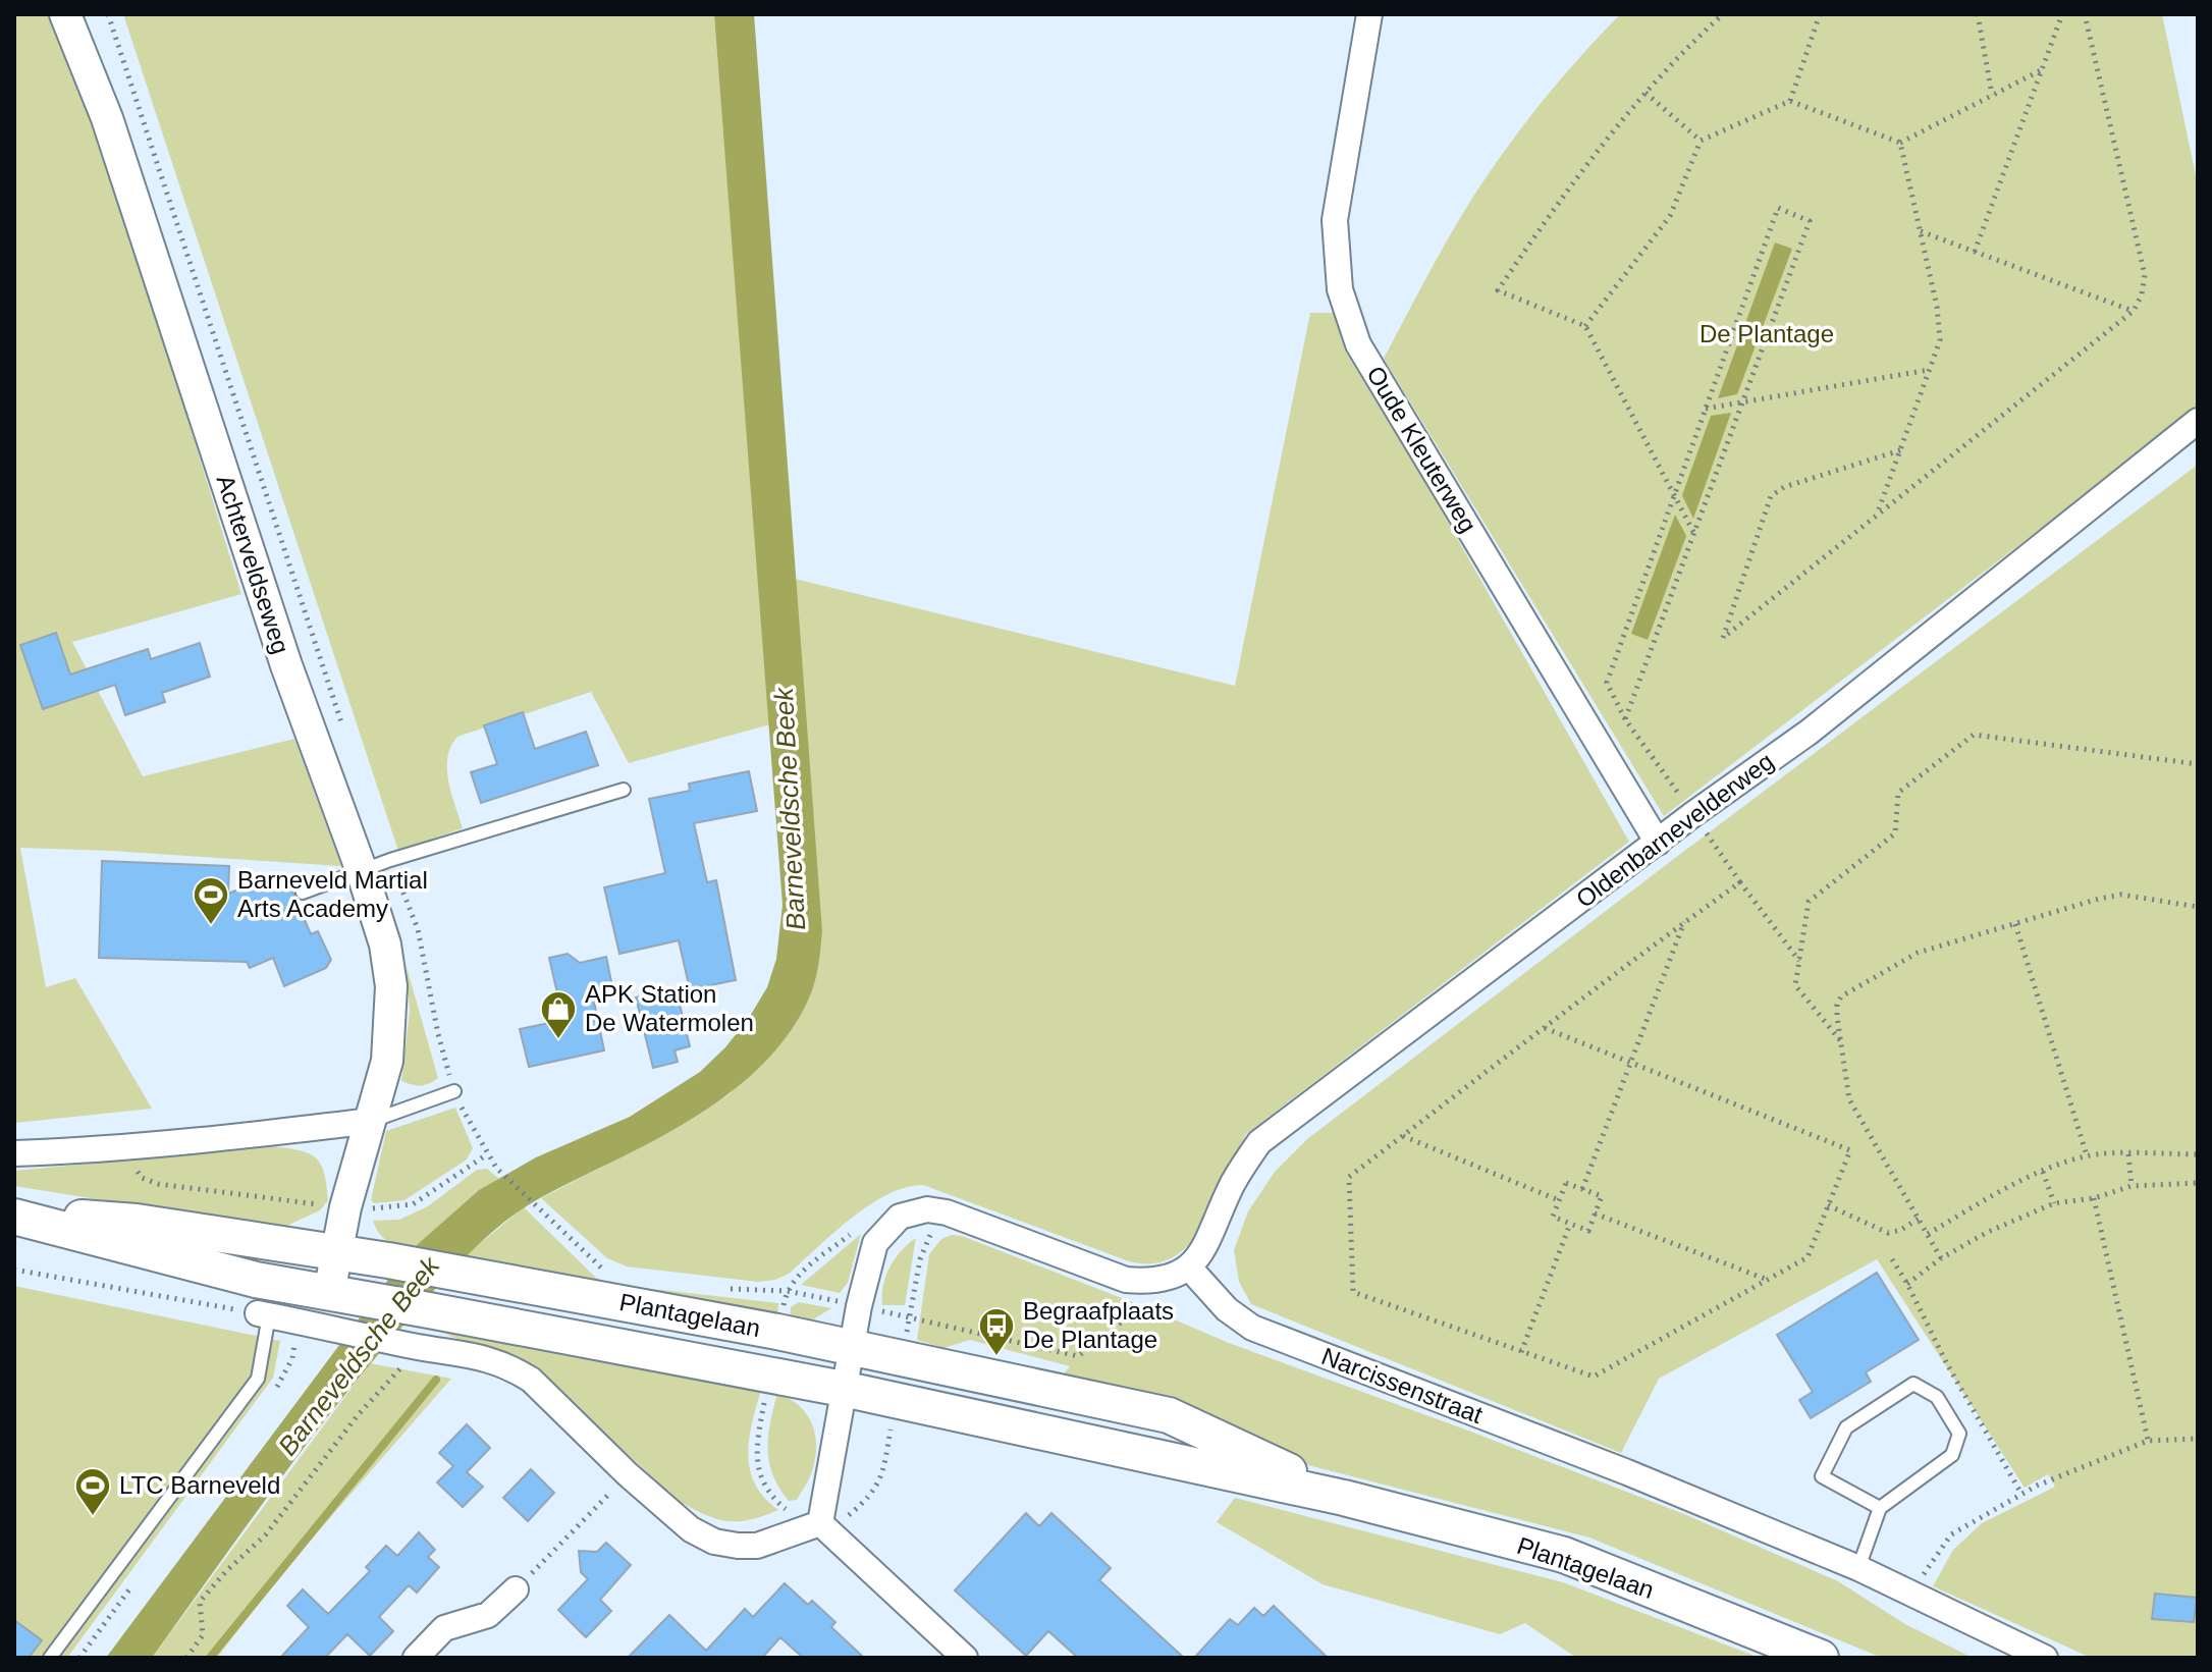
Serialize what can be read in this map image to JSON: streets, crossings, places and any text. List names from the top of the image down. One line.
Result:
{"streets":{"main road":["Plantagelaan"],"street":["Oude Kleuterweg","Achterveldseweg","Oldenbarnevelderweg","Narcissenstraat"]},"crossings":[["Oude Kleuterweg","Oldenbarnevelderweg"],["Achterveldseweg","Plantagelaan"],["Oldenbarnevelderweg","Narcissenstraat"]],"water":["Barneveldsche Beek"],"parks":["De Plantage"],"places":{"sports":["Barneveld Martial Arts Academy","LTC Barneveld"],"shop":["APK Station De Watermolen"],"bus stop":["Begraafplaats De Plantage"]}}
